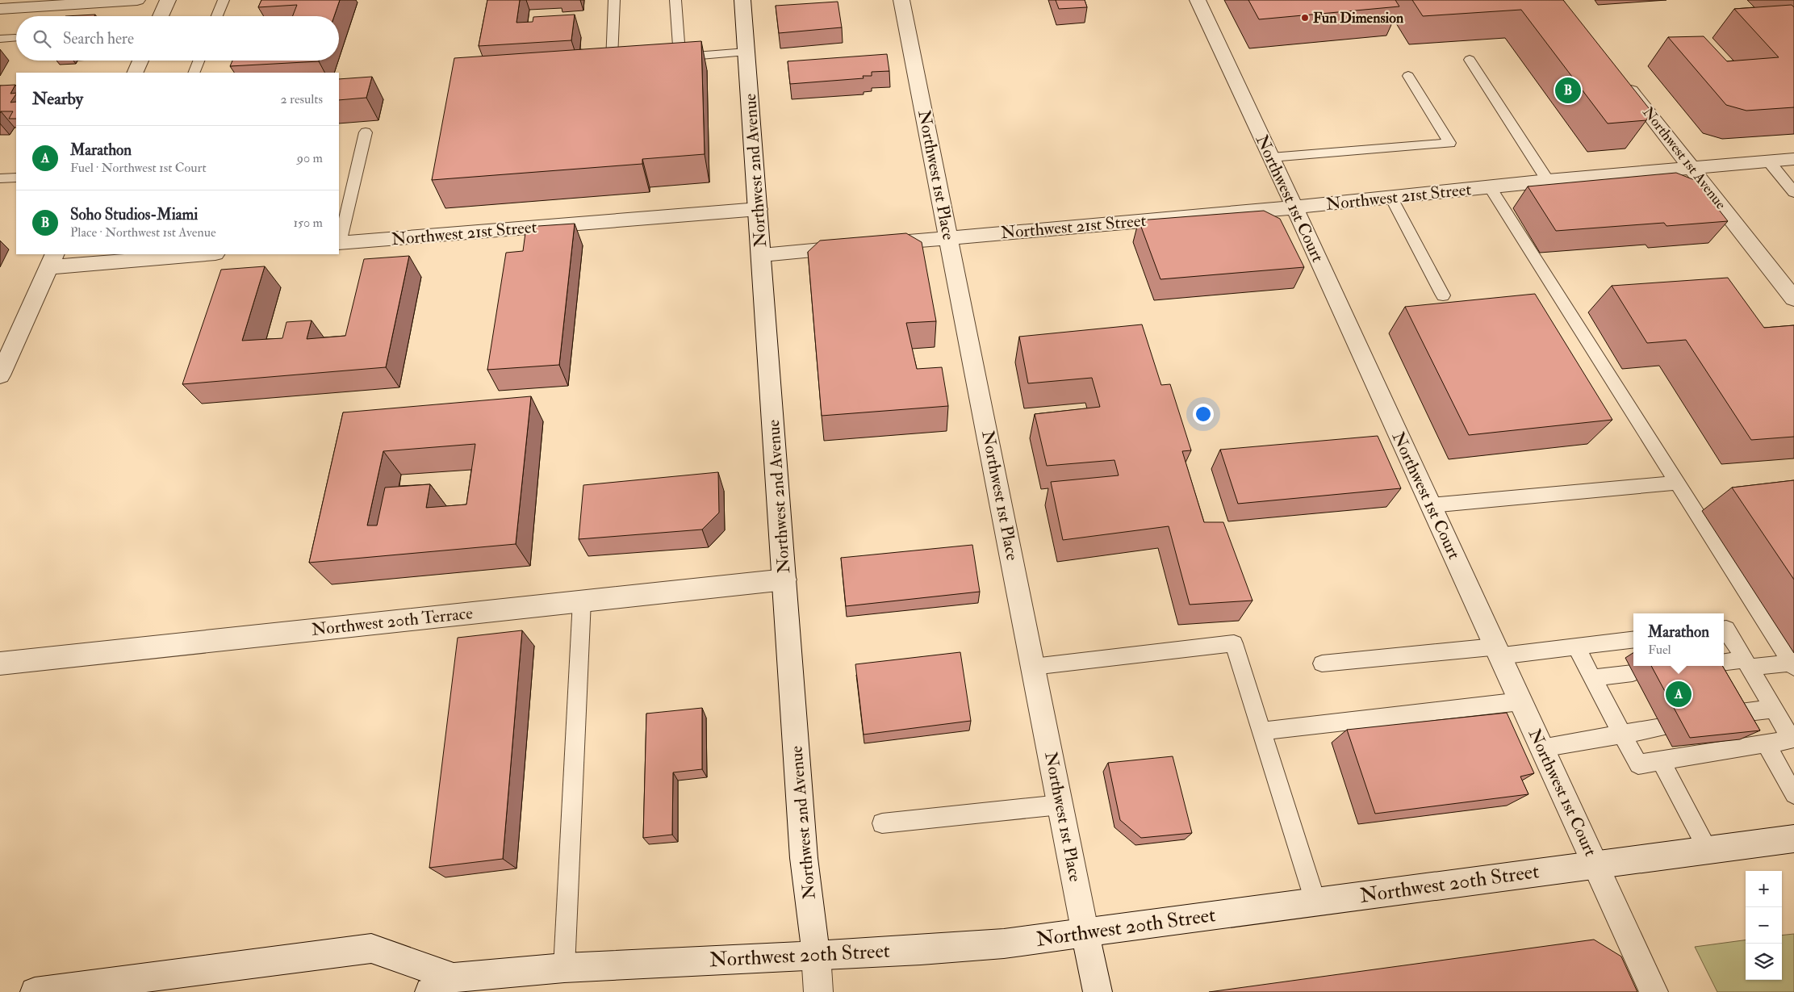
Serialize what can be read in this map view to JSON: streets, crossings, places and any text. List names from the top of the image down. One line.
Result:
{"streets":{"street":["Northwest 1st Avenue","Northwest 2nd Avenue","Northwest 1st Place","Northwest 21st Street","Northwest 1st Court","Northwest 20th Terrace","Northwest 20th Street"]},"crossings":[["Northwest 1st Avenue","Northwest 21st Street"],["Northwest 2nd Avenue","Northwest 21st Street"],["Northwest 2nd Avenue","Northwest 20th Terrace"],["Northwest 2nd Avenue","Northwest 20th Street"],["Northwest 1st Place","Northwest 21st Street"],["Northwest 1st Place","Northwest 20th Street"],["Northwest 21st Street","Northwest 1st Court"],["Northwest 1st Court","Northwest 20th Street"]],"places":["Fun Dimension"],"page":{"search":"Search here","heading":["Nearby","2 results"],"pins":["B","A"],"list":[{"mark":"A","name":"Marathon","note":"Fuel · Northwest 1st Court","value":"90 m"},{"mark":"B","name":"Soho Studios-Miami","note":"Place · Northwest 1st Avenue","value":"150 m"}],"popup":["Marathon","Fuel"],"map_buttons":["+","−"]}}
